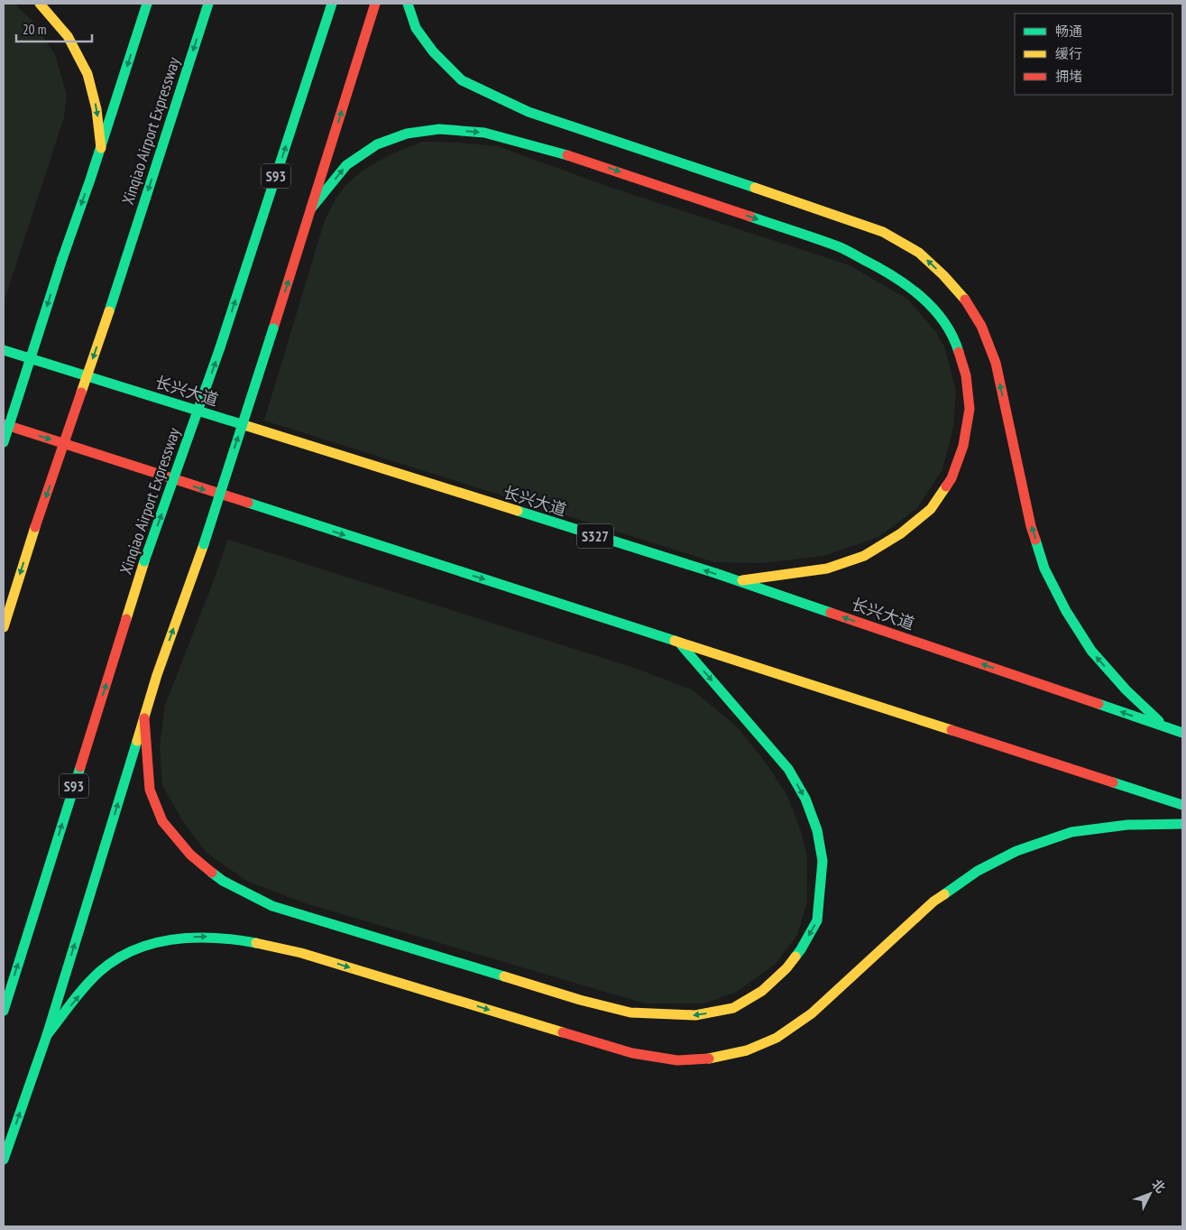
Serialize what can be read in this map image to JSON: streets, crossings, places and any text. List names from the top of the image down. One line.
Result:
{"streets":{"main road":["Xinqiao Airport Expressway","S93","长兴大道","S327"]},"legend":["畅通","缓行","拥堵"],"scale_bar":"20 m","north":"top right"}
